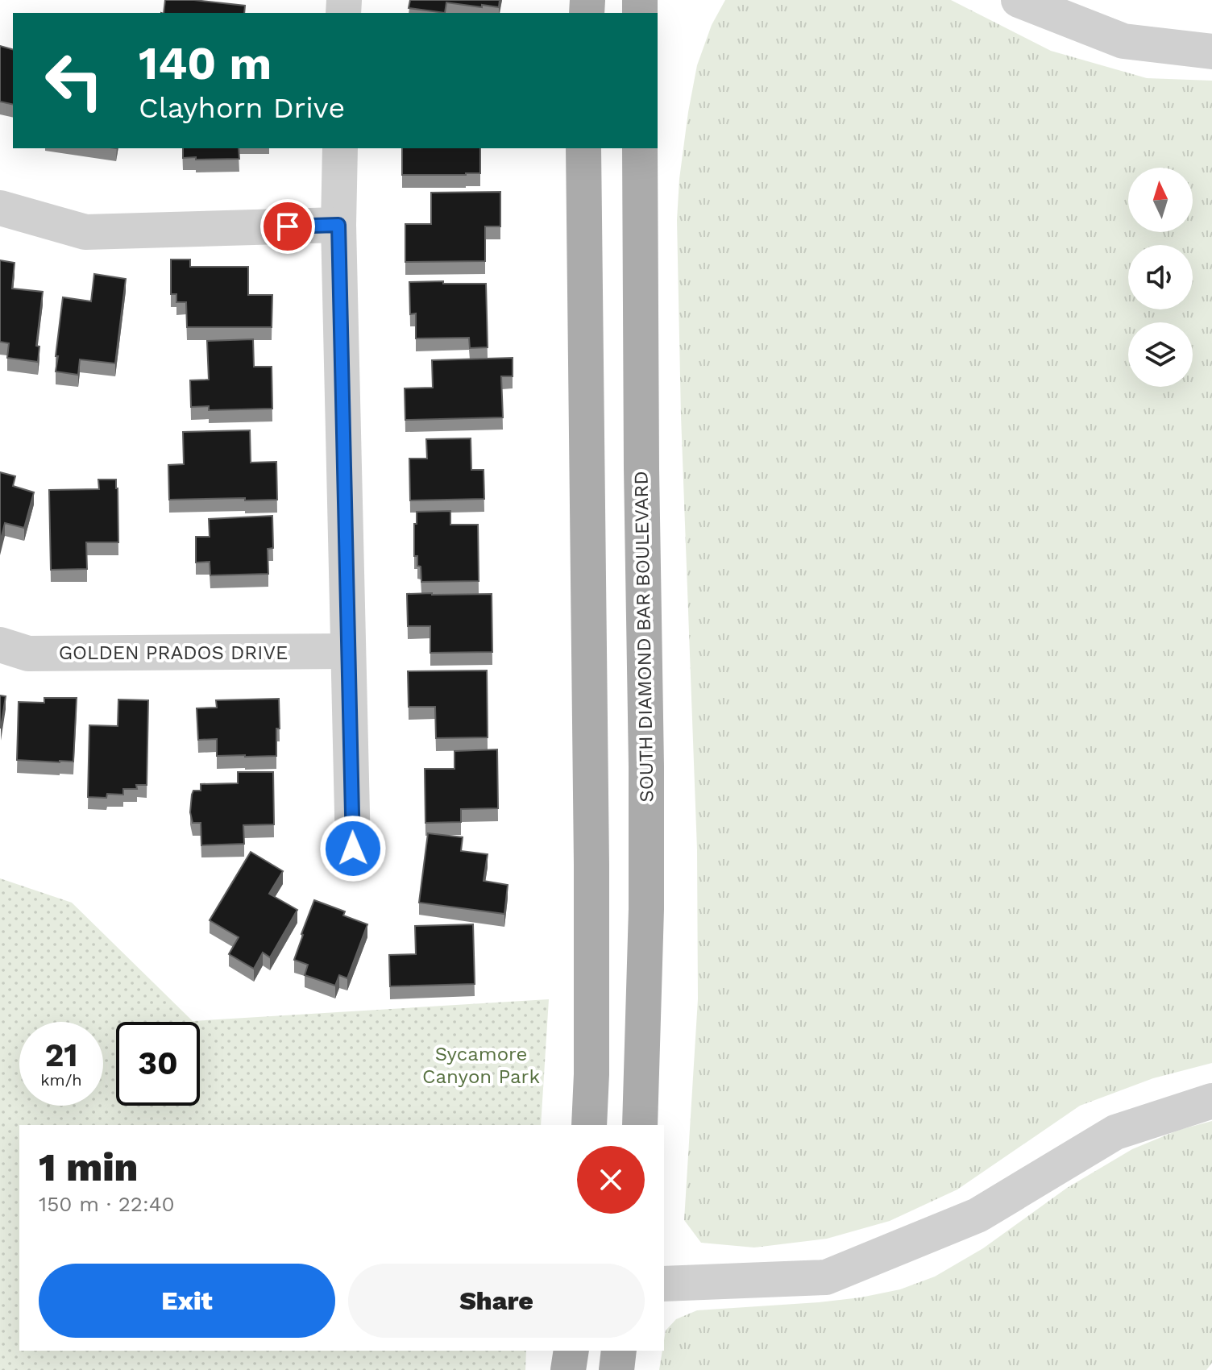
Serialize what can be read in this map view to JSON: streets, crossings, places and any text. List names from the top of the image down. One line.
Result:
{"streets":{"main road":["SOUTH DIAMOND BAR BOULEVARD"],"street":["GOLDEN PRADOS DRIVE"]},"parks":["Sycamore Canyon Park"],"north":"top","page":{"turn":["140 m","Clayhorn Drive"],"speed":"21 km/h","limit":"30","heading":["1 min","150 m · 22:40"],"buttons":["Exit","Share"]}}
